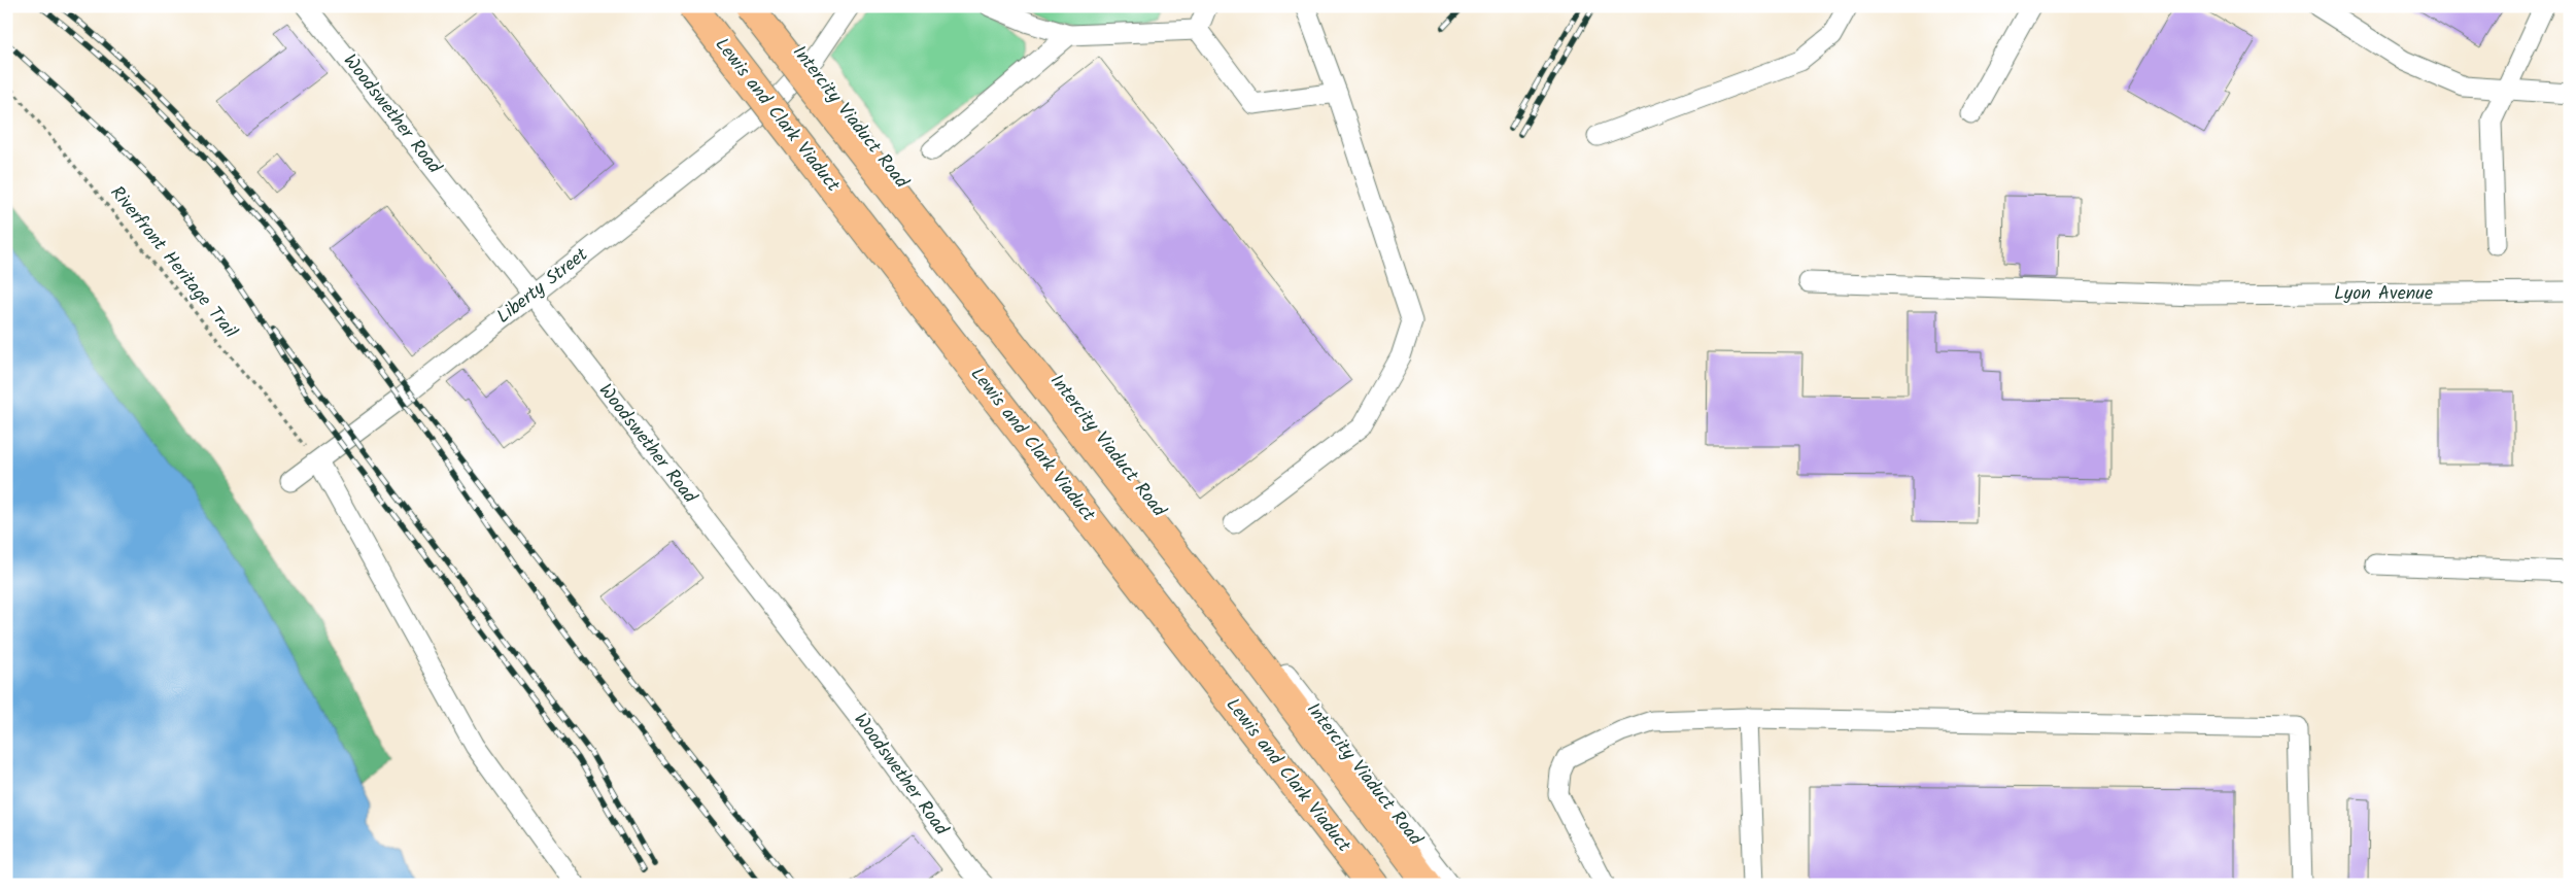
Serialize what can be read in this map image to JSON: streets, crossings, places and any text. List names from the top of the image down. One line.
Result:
{"streets":{"highway":["Lewis and Clark Viaduct"],"street":["Woodswether Road","Intercity Viaduct Road","Liberty Street","Lyon Avenue"],"path":["Riverfront Heritage Trail"]},"crossings":[["Woodswether Road","Liberty Street"],["Intercity Viaduct Road","Liberty Street"],["Riverfront Heritage Trail","Liberty Street"]]}
